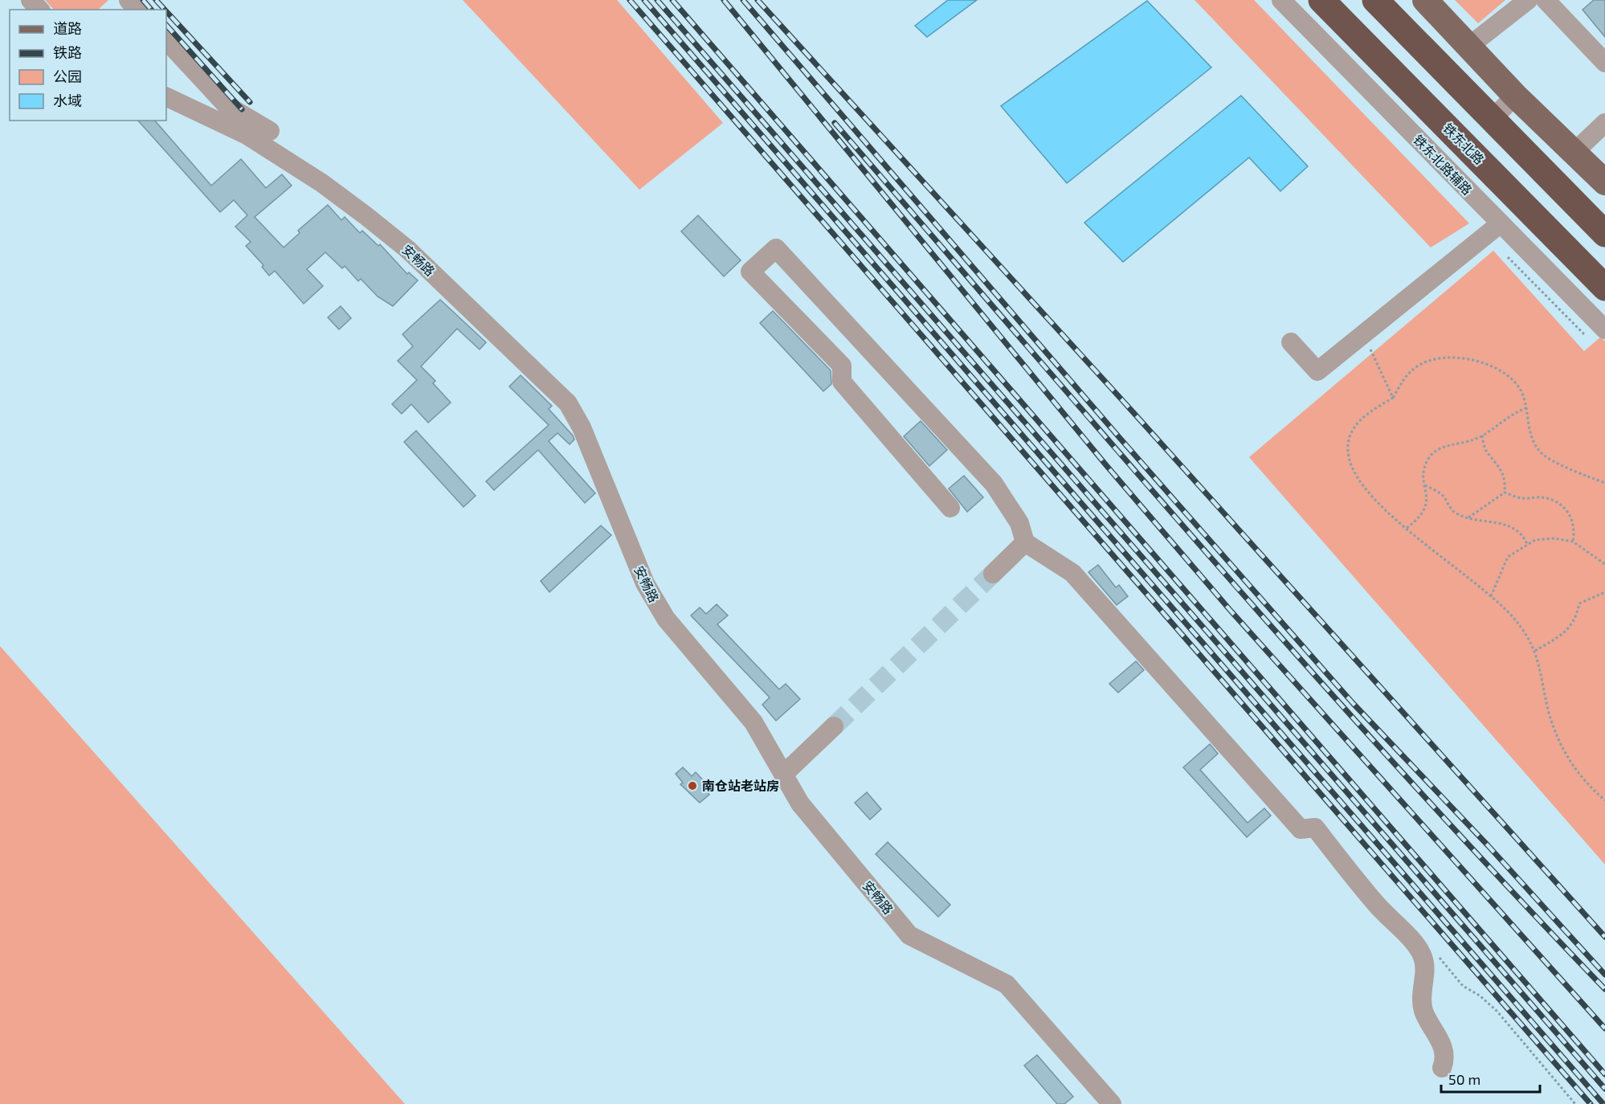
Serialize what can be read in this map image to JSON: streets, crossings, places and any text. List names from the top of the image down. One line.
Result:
{"streets":{"highway":["铁东北路"],"street":["铁东北路辅路","安畅路"]},"places":["南仓站老站房"],"legend":["道路","铁路","公园","水域"],"scale_bar":"50 m"}
